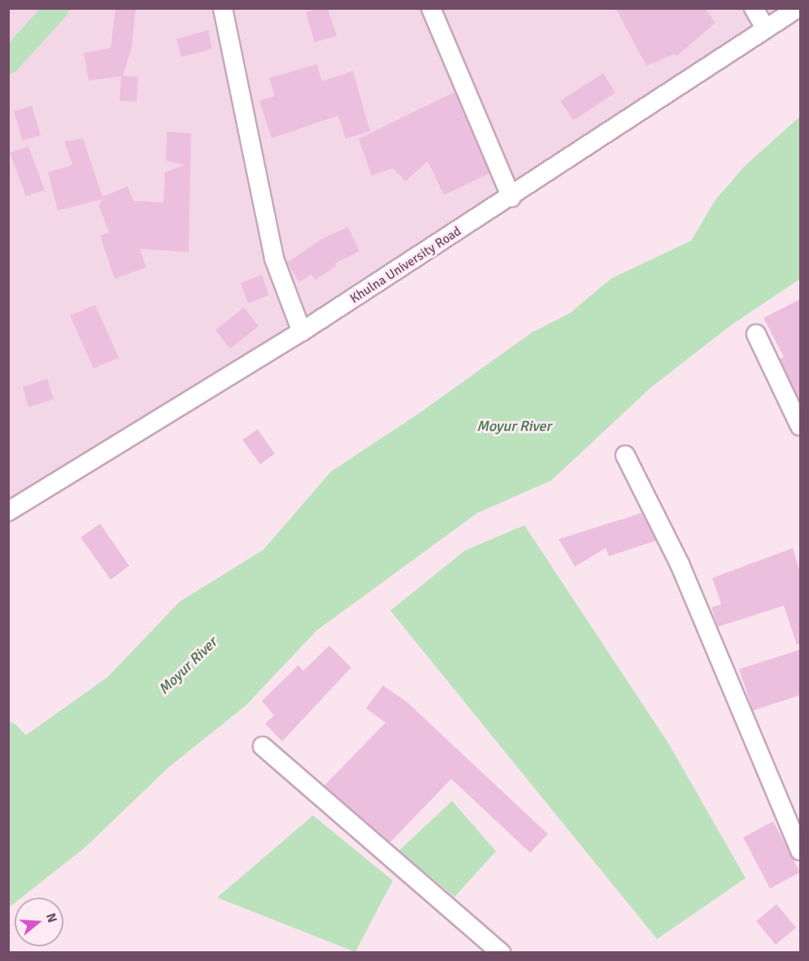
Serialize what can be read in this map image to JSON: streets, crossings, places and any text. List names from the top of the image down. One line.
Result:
{"streets":{"street":["Khulna University Road"]},"water":["Moyur River"],"north":"right"}
